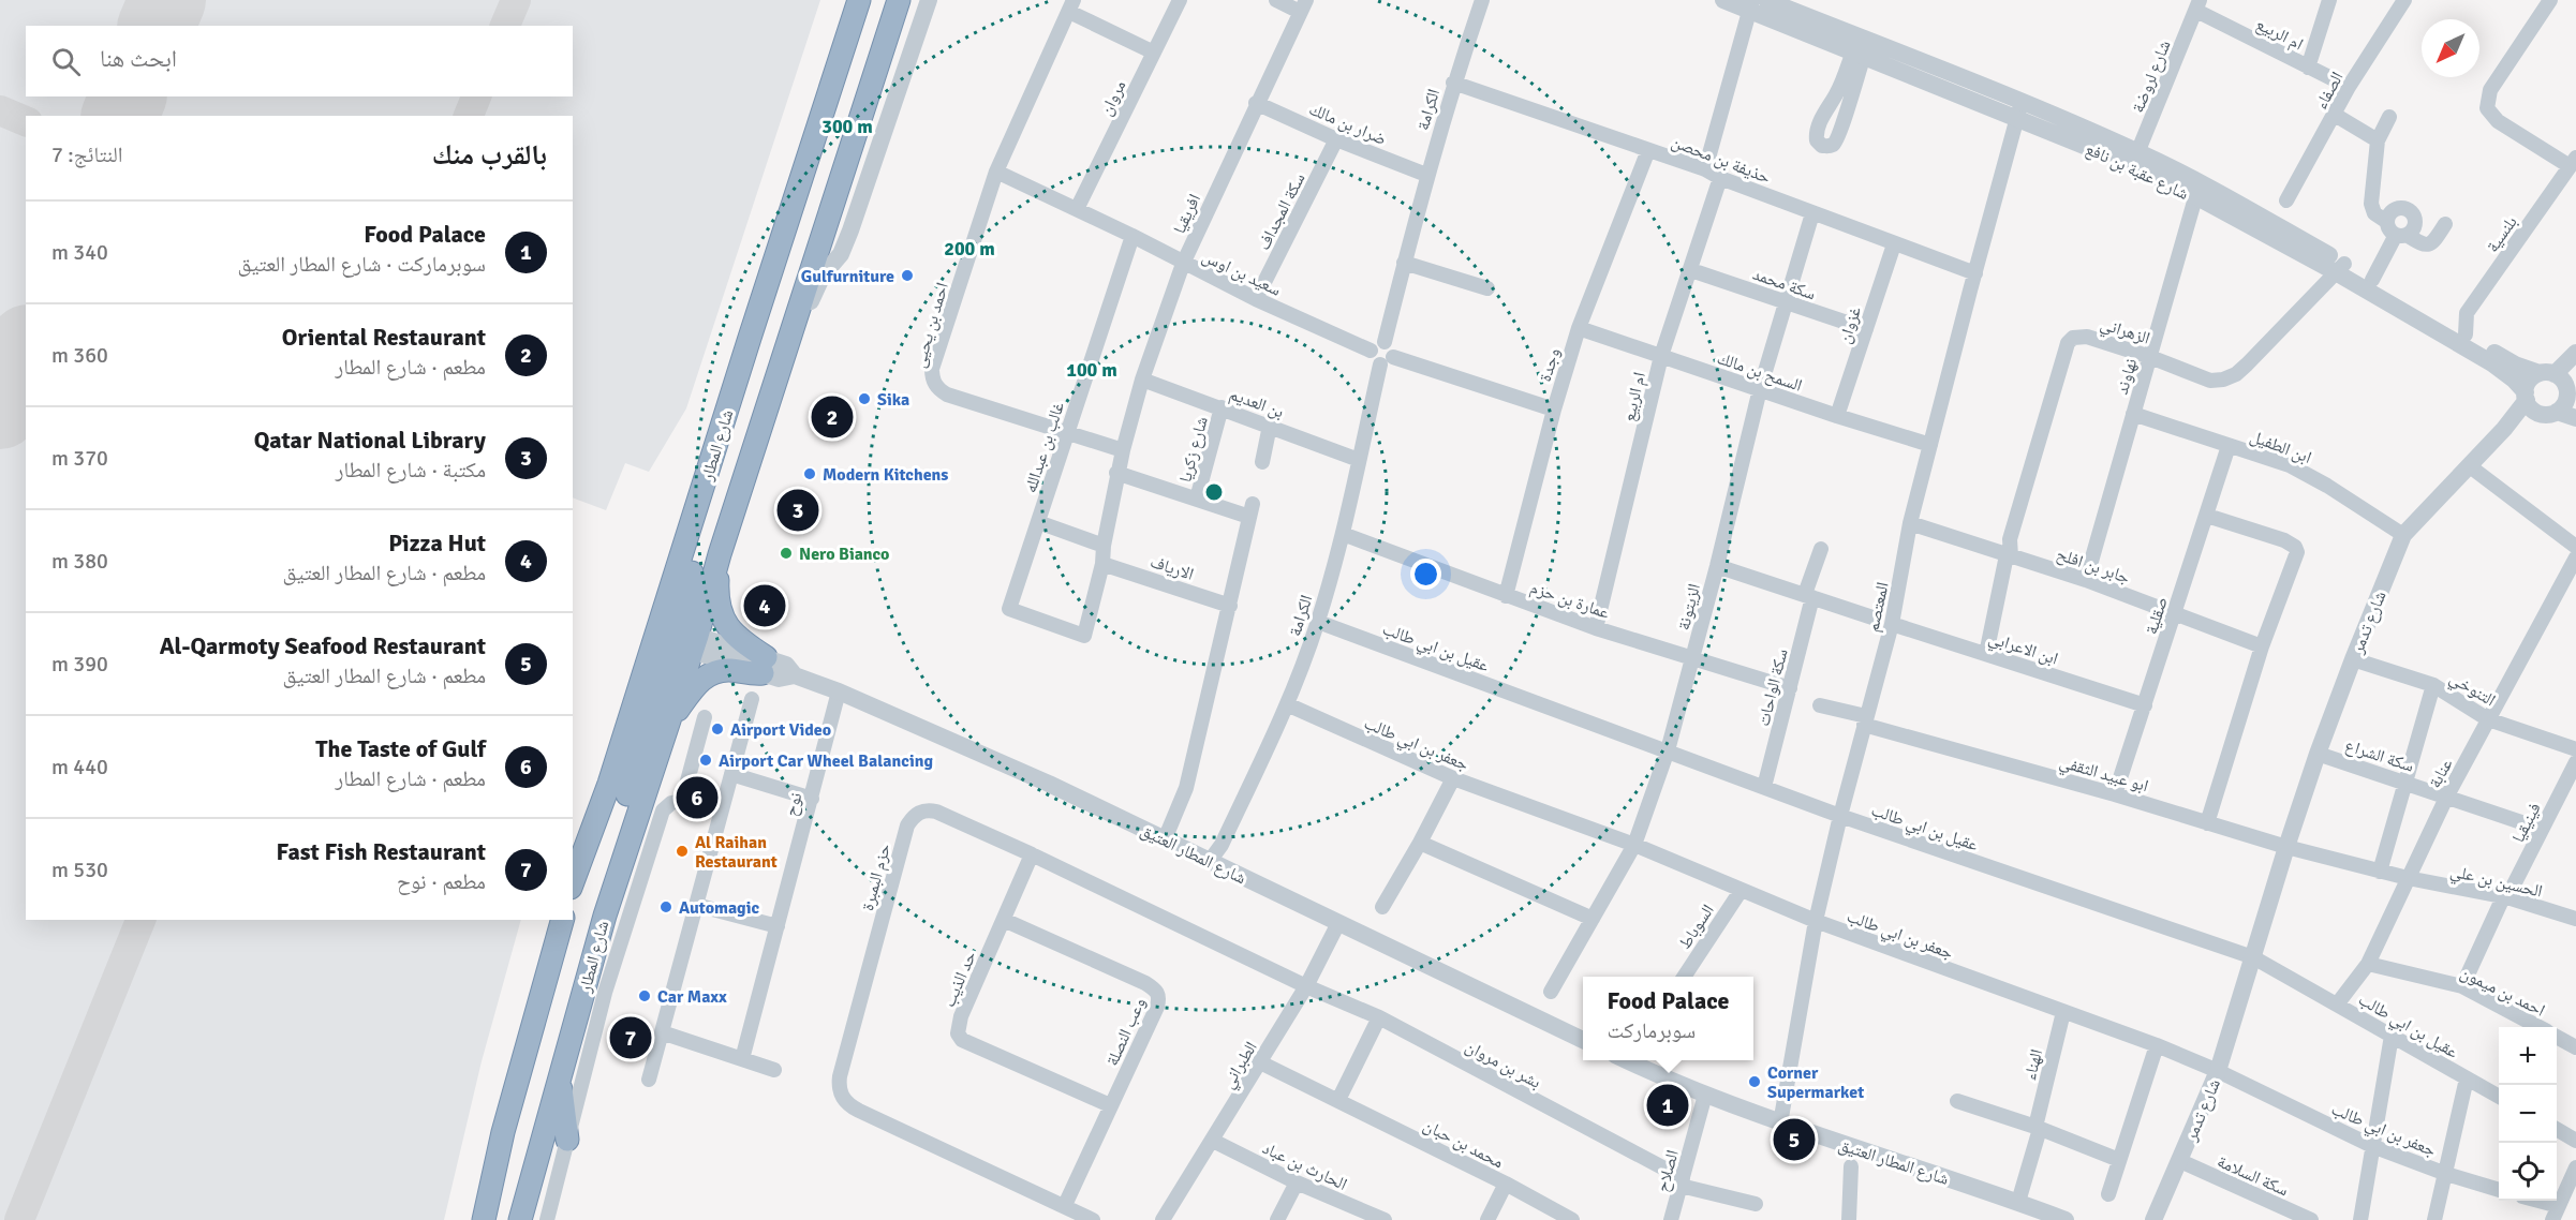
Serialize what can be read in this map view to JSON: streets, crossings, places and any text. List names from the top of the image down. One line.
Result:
{"streets":{"highway":["شارع المطار"],"street":["ام الربيع","شارع لروضة","الصفاء","مروان","الكرامة","ضرار بن مالك","حذيفة بن محصن","شارع عقبة بن نافع","سكة المجداف","افريقيا","بلنسية","سعيد بن اوس","سكة محمد","احمد بن يحيى","غزوان","الزهراني","وجدة","السمح بن مالك","نهاوند","بن العديم","ابن الطفيل","غالب بن عبدالله","شارع زكريا","جابر بن افلح","الارياف","عمارة بن حزم","الزيتونة","المعتصم","صقلية","شارع تدمر","عقيل بن ابي طالب","ابن الاعرابي","سكة الواحات","التنوخي","جعفر بن ابي طالب","سكة الشراع","ابو عبيد الثقفي","عنابة","نوح","فينيقيا","شارع المطار العتيق","حزم البمبرة","الحسين بن علي","السوباط","حد الذيب","احمد بن ميمون","وعب النصلة","بشر بن مروان","الطبراني","الهناء","محمد بن حبان","الحارث بن عباد","الصلاح","سكة السلامة"]},"crossings":[["ام الربيع","شارع لروضة"],["ام الربيع","الصفاء"],["ام الربيع","حذيفة بن محصن"],["ام الربيع","سكة محمد"],["ام الربيع","السمح بن مالك"],["ام الربيع","عمارة بن حزم"],["شارع لروضة","شارع عقبة بن نافع"],["مروان","سعيد بن اوس"],["الكرامة","ضرار بن مالك"],["الكرامة","حذيفة بن محصن"],["الكرامة","سعيد بن اوس"],["الكرامة","بن العديم"],["الكرامة","عمارة بن حزم"],["الكرامة","عقيل بن ابي طالب"],["الكرامة","جعفر بن ابي طالب"],["الكرامة","شارع المطار العتيق"],["ضرار بن مالك","سكة المجداف"],["ضرار بن مالك","افريقيا"],["حذيفة بن محصن","غزوان"],["حذيفة بن محصن","وجدة"],["حذيفة بن محصن","الزيتونة"],["حذيفة بن محصن","المعتصم"],["شارع عقبة بن نافع","بلنسية"],["شارع عقبة بن نافع","الزهراني"],["شارع عقبة بن نافع","نهاوند"],["شارع عقبة بن نافع","المعتصم"],["شارع عقبة بن نافع","شارع تدمر"],["سكة المجداف","سعيد بن اوس"],["افريقيا","سعيد بن اوس"],["افريقيا","بن العديم"],["افريقيا","غالب بن عبدالله"],["افريقيا","شارع زكريا"],["افريقيا","الارياف"],["سعيد بن اوس","احمد بن يحيى"],["سعيد بن اوس","غالب بن عبدالله"],["سكة محمد","غزوان"],["سكة محمد","الزيتونة"],["احمد بن يحيى","غالب بن عبدالله"],["غزوان","السمح بن مالك"],["الزهراني","نهاوند"],["الزهراني","جابر بن افلح"],["وجدة","السمح بن مالك"],["وجدة","عمارة بن حزم"],["السمح بن مالك","الزيتونة"],["السمح بن مالك","المعتصم"],["نهاوند","ابن الطفيل"],["نهاوند","جابر بن افلح"],["بن العديم","شارع زكريا"],["شارع المطار","شارع المطار العتيق"],["ابن الطفيل","صقلية"],["ابن الطفيل","شارع تدمر"],["شارع زكريا","الارياف"],["جابر بن افلح","المعتصم"],["جابر بن افلح","صقلية"],["عمارة بن حزم","الزيتونة"],["عمارة بن حزم","سكة الواحات"],["الزيتونة","عقيل بن ابي طالب"],["الزيتونة","جعفر بن ابي طالب"],["المعتصم","عقيل بن ابي طالب"],["المعتصم","ابن الاعرابي"],["المعتصم","جعفر بن ابي طالب"],["المعتصم","ابو عبيد الثقفي"],["المعتصم","شارع المطار العتيق"],["صقلية","ابن الاعرابي"],["صقلية","ابو عبيد الثقفي"],["شارع تدمر","عقيل بن ابي طالب"],["شارع تدمر","التنوخي"],["شارع تدمر","جعفر بن ابي طالب"],["شارع تدمر","سكة الشراع"],["شارع تدمر","ابو عبيد الثقفي"],["شارع تدمر","سكة السلامة"],["عقيل بن ابي طالب","سكة الواحات"],["عقيل بن ابي طالب","عنابة"],["التنوخي","عنابة"],["جعفر بن ابي طالب","السوباط"],["جعفر بن ابي طالب","الهناء"],["سكة الشراع","عنابة"],["سكة الشراع","فينيقيا"],["عنابة","الحسين بن علي"],["عنابة","احمد بن ميمون"],["نوح","شارع المطار العتيق"],["فينيقيا","الحسين بن علي"],["فينيقيا","احمد بن ميمون"],["شارع المطار العتيق","الطبراني"],["شارع المطار العتيق","الهناء"],["شارع المطار العتيق","الصلاح"],["حزم البمبرة","حد الذيب"],["حزم البمبرة","وعب النصلة"],["حزم البمبرة","بشر بن مروان"],["حزم البمبرة","الطبراني"],["حد الذيب","وعب النصلة"],["بشر بن مروان","الطبراني"],["بشر بن مروان","الصلاح"],["الطبراني","محمد بن حبان"],["الطبراني","الحارث بن عباد"]],"places":["Gulfurniture","Sika","Modern Kitchens","Nero Bianco","Airport Video","Airport Car Wheel Balancing","Al Raihan Restaurant","Automagic","Car Maxx","Corner Supermarket"],"north":"bottom left","page":{"search":"ابحث هنا","heading":["بالقرب منك","النتائج: 7"],"list":[{"mark":"1","name":"Food Palace","note":"سوبرماركت · شارع المطار العتيق","value":"340 m"},{"mark":"2","name":"Oriental Restaurant","note":"مطعم · شارع المطار","value":"360 m"},{"mark":"3","name":"Qatar National Library","note":"مكتبة · شارع المطار","value":"370 m"},{"mark":"4","name":"Pizza Hut","note":"مطعم · شارع المطار العتيق","value":"380 m"},{"mark":"5","name":"Al-Qarmoty Seafood Restaurant","note":"مطعم · شارع المطار العتيق","value":"390 m"},{"mark":"6","name":"The Taste of Gulf","note":"مطعم · شارع المطار","value":"440 m"},{"mark":"7","name":"Fast Fish Restaurant","note":"مطعم · نوح","value":"530 m"}],"pins":["2","3","4","6","7","1","5"],"popup":["Food Palace","سوبرماركت"],"map_buttons":["+","−"]},"rings":["300 m","200 m","100 m"]}
